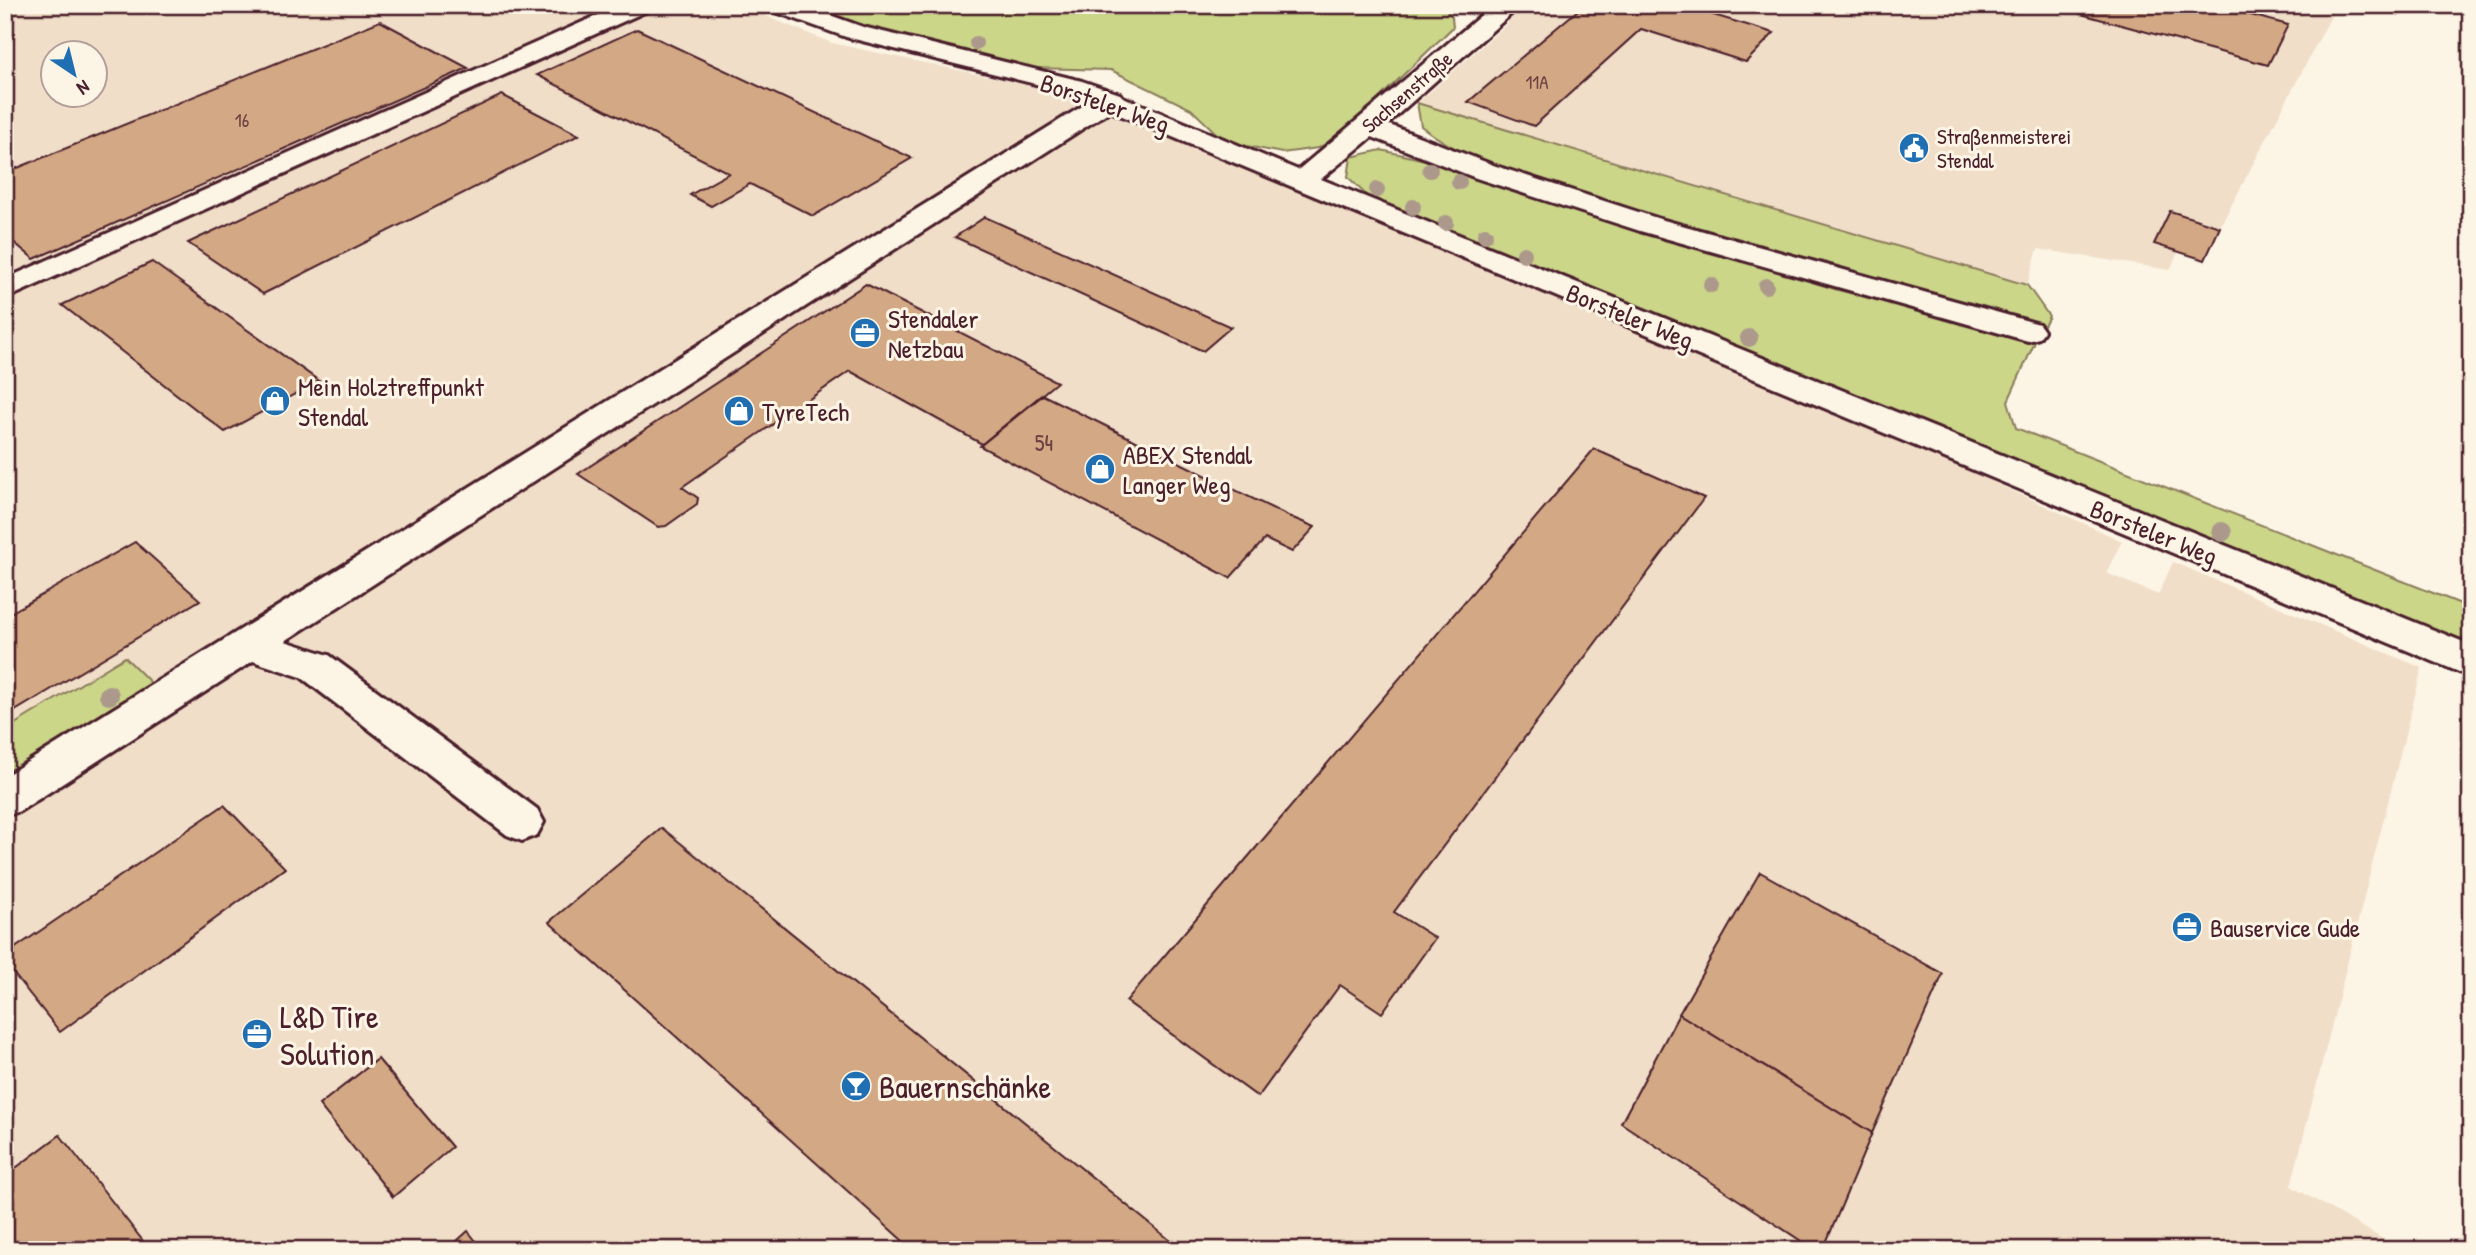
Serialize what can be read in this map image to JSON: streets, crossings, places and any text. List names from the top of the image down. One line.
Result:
{"streets":{"street":["Sachsenstraße","Borsteler Weg"]},"crossings":[["Sachsenstraße","Borsteler Weg"]],"places":{"public building":["Straßenmeisterei Stendal"],"office":["Stendaler Netzbau","Bauservice Gude","L&D Tire Solution"],"shop":["Mein Holztreffpunkt Stendal","TyreTech","ABEX Stendal Langer Weg"],"bar":["Bauernschänke"]},"house_numbers":["11A","16","54"],"north":"bottom right"}
